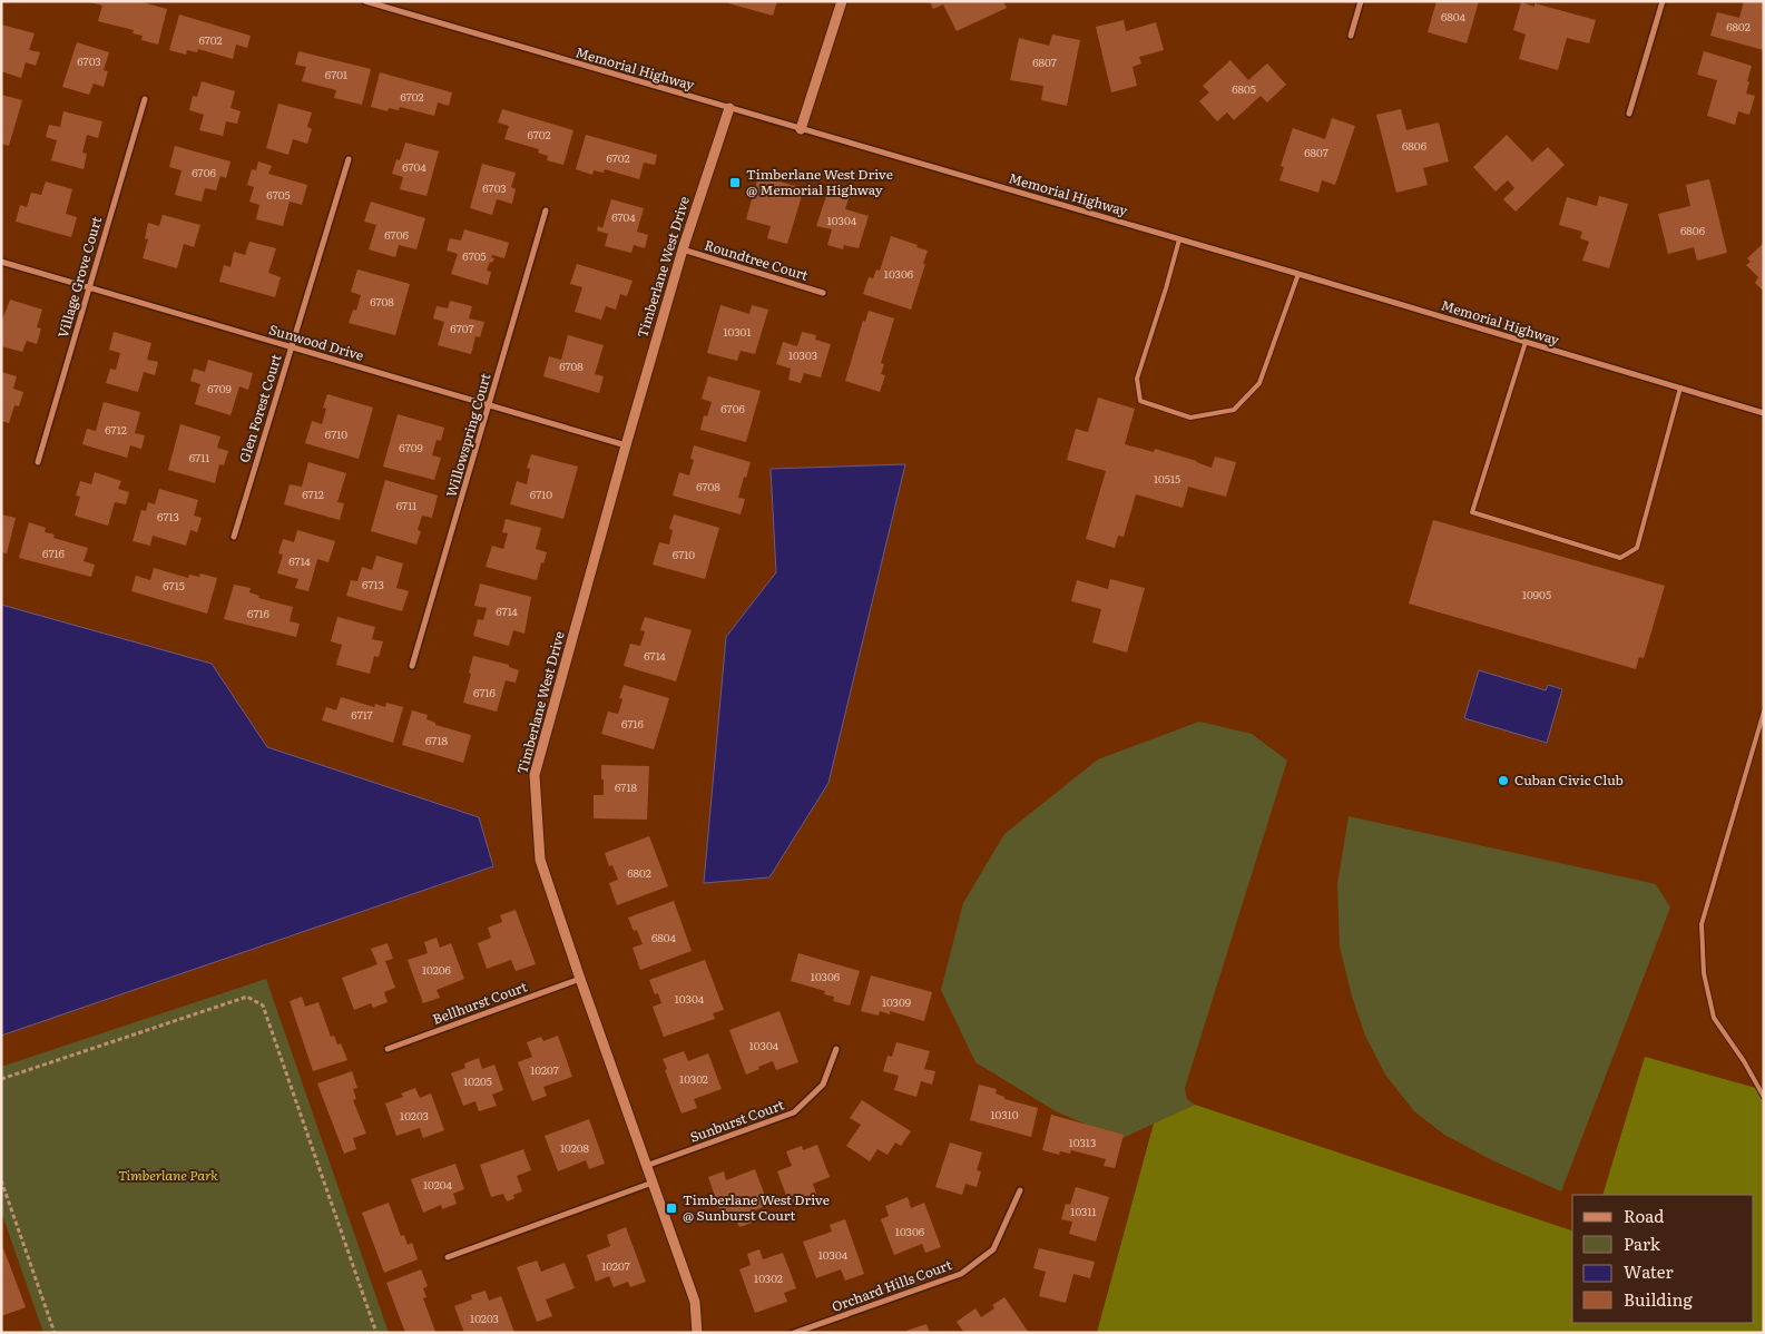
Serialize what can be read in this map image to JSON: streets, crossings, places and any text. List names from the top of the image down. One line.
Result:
{"streets":{"street":["Memorial Highway","Roundtree Court","Timberlane West Drive","Village Grove Court","Sunwood Drive","Glen Forest Court","Willowspring Court","Bellhurst Court","Sunburst Court","Orchard Hills Court"]},"crossings":[["Memorial Highway","Timberlane West Drive"],["Roundtree Court","Timberlane West Drive"],["Timberlane West Drive","Sunwood Drive"],["Timberlane West Drive","Bellhurst Court"],["Timberlane West Drive","Sunburst Court"],["Village Grove Court","Sunwood Drive"],["Sunwood Drive","Glen Forest Court"],["Sunwood Drive","Willowspring Court"]],"parks":["Timberlane Park"],"places":{"transit":["Timberlane West Drive @ Memorial Highway","Timberlane West Drive @ Sunburst Court"],"other":["Cuban Civic Club"]},"house_numbers":["6804","6802","6702","6703","6807","6701","6805","6702","6702","6806","6807","6702","6704","6706","6703","6705","6704","10304","6806","6706","6705","10306","6708","6707","10301","10303","6708","6709","6706","6712","6710","6709","6711","10515","6708","6712","6710","6711","6713","6716","6710","6714","6713","6715","10905","6714","6716","6714","6716","6717","6716","6718","6718","6802","6804","10206","10306","10304","10309","10304","10207","10302","10205","10310","10203","10313","10208","10204","10311","10306","10304","10207","10302","10203"],"legend":["Road","Park","Water","Building"]}
